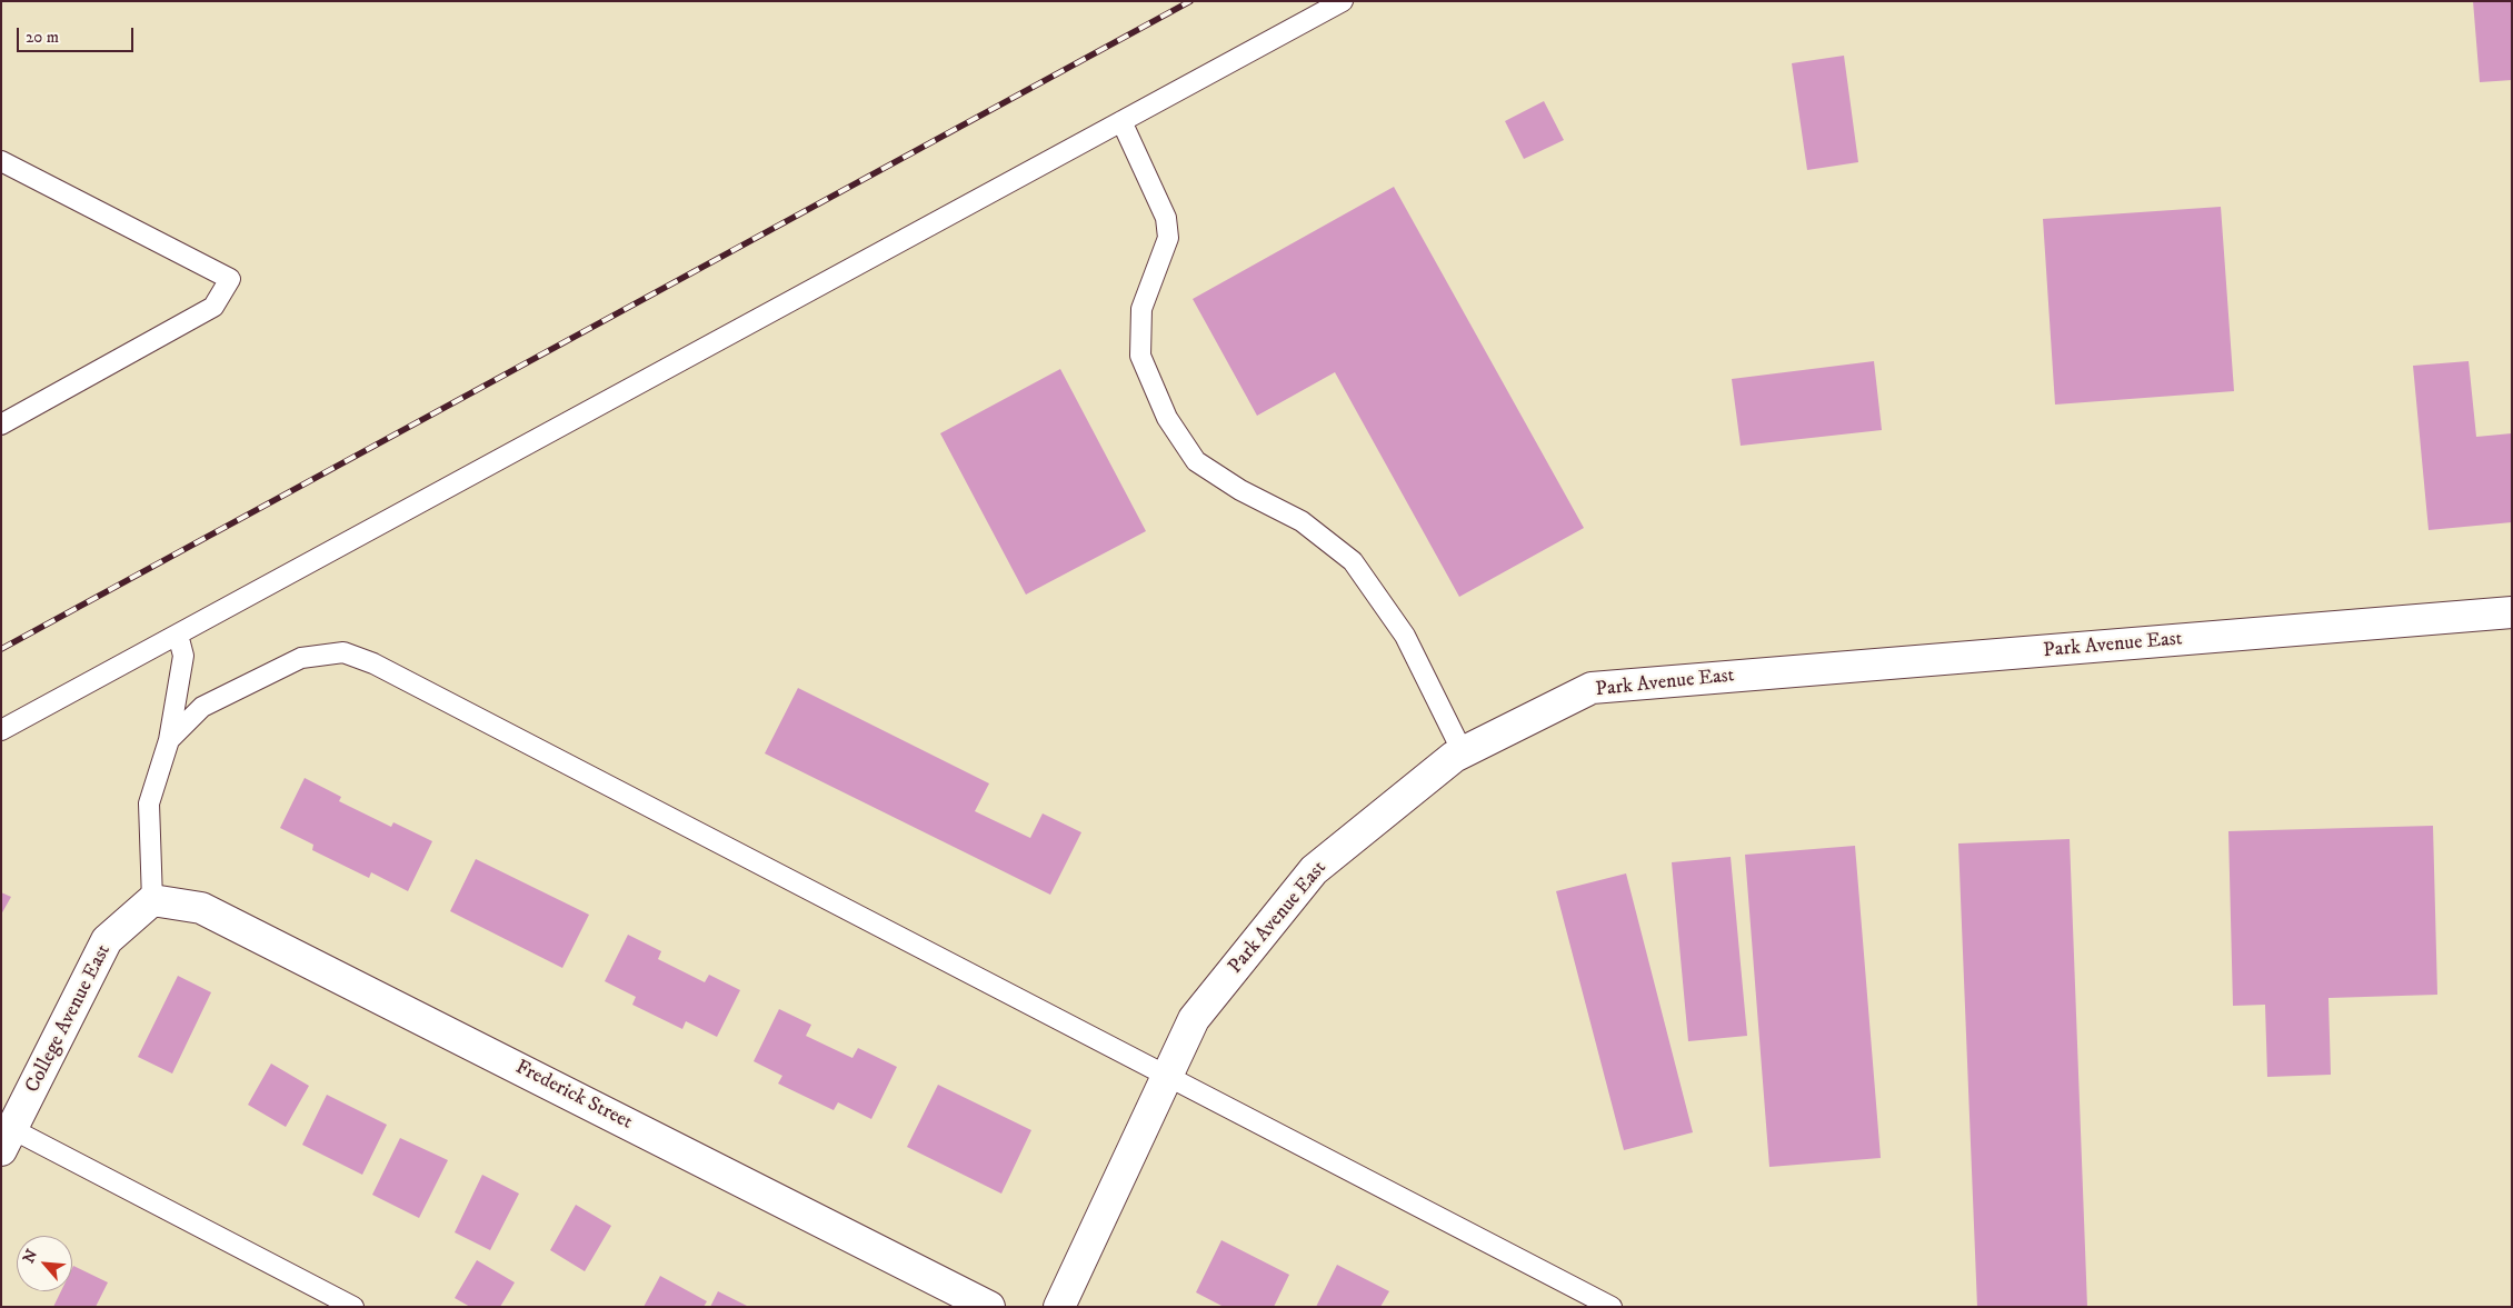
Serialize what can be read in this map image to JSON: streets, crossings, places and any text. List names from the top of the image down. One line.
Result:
{"streets":{"street":["Park Avenue East","College Avenue East","Frederick Street"]},"crossings":[["College Avenue East","Frederick Street"]],"scale_bar":"20 m","north":"top left"}
